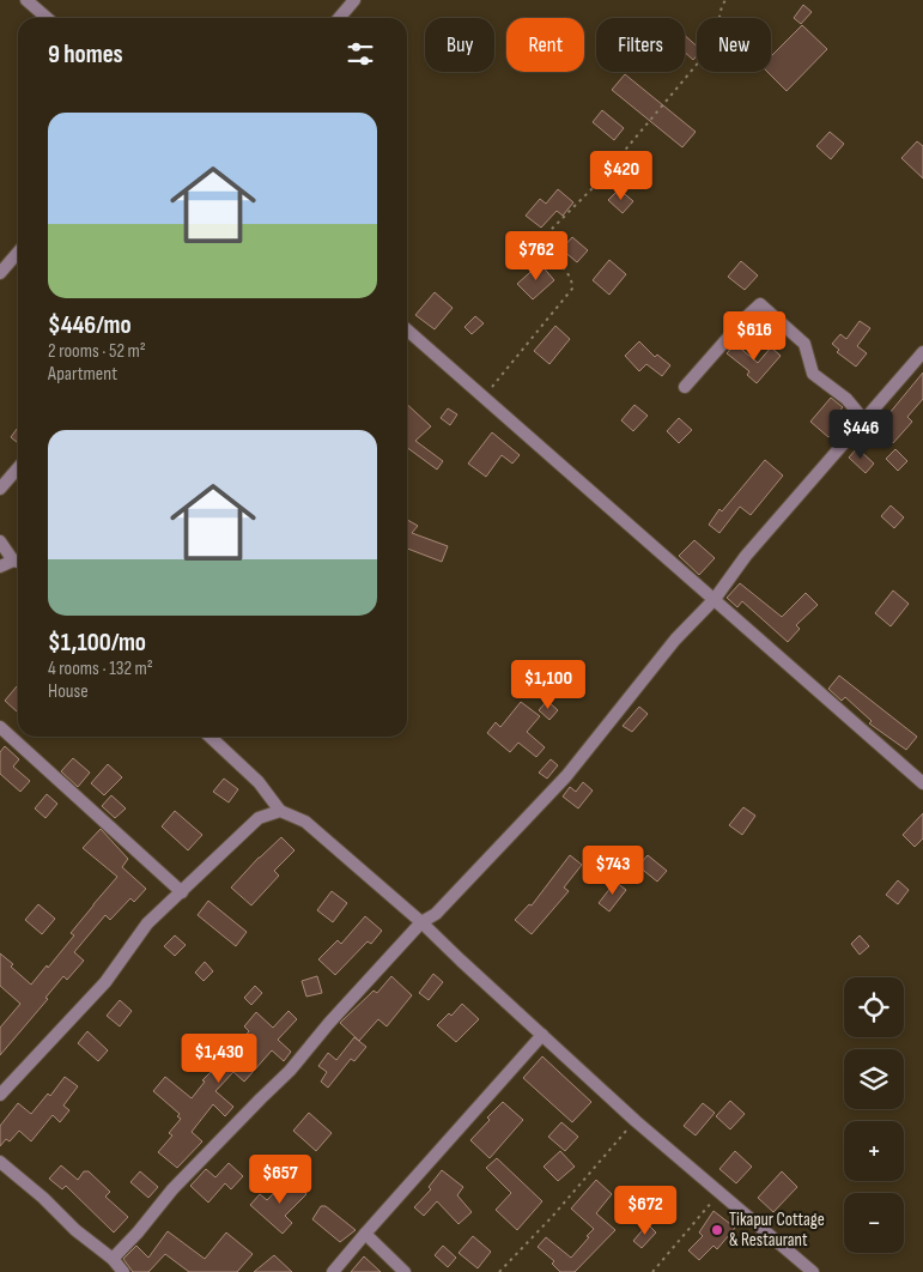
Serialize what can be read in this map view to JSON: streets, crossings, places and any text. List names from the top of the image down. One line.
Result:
{"places":["Tikapur Cottage & Restaurant"],"page":{"chip":["Buy","Rent","Filters","New"],"heading":"9 homes","list":[{"name":"$446/mo","note":"2 rooms · 52 m² · Apartment"},{"name":"$1,100/mo","note":"4 rooms · 132 m² · House"}],"price":["$420","$762","$616","$446","$1,100","$743","$1,430","$657","$672"],"map_buttons":["+","−"]}}
